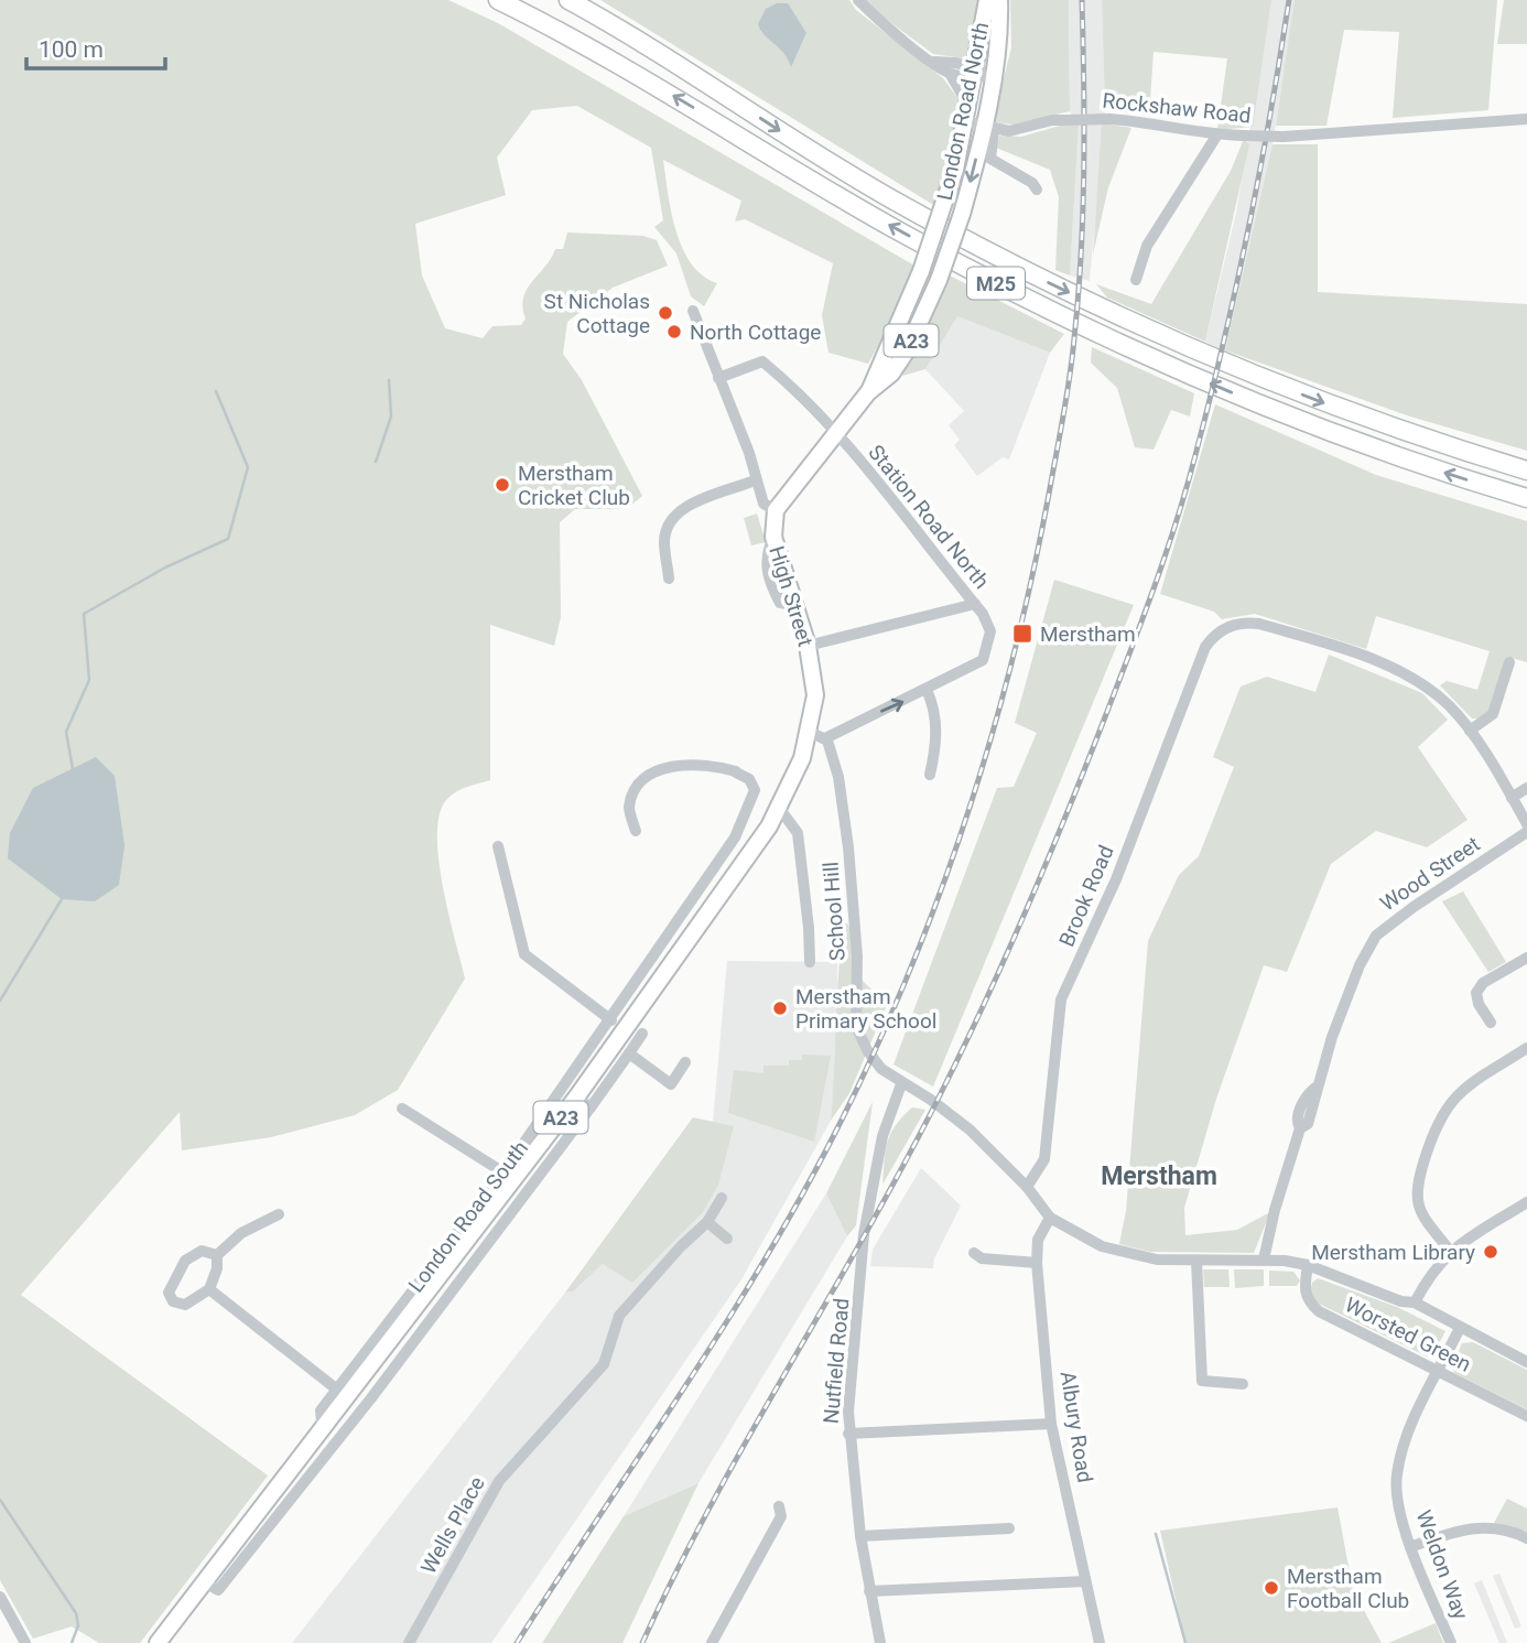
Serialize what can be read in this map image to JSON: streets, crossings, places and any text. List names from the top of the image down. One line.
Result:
{"streets":{"highway":["M25"],"main road":["London Road North","A23","High Street","London Road South"],"street":["Rockshaw Road","Station Road North","Wood Street","Brook Road","School Hill","Worsted Green","Nutfield Road","Albury Road","Wells Place","Weldon Way"]},"crossings":[["Rockshaw Road","London Road North"],["London Road North","A23"],["London Road North","Station Road North"],["A23","Station Road North"],["A23","High Street"],["High Street","School Hill"],["High Street","London Road South"],["Brook Road","School Hill"],["School Hill","London Road South"],["School Hill","Nutfield Road"],["School Hill","Albury Road"],["Worsted Green","Weldon Way"]],"districts":["Merstham"],"places":{"other":["St Nicholas Cottage","North Cottage","Merstham Cricket Club","Merstham Primary School","Merstham Library","Merstham Football Club"],"transit":["Merstham"]},"scale_bar":"100 m"}
